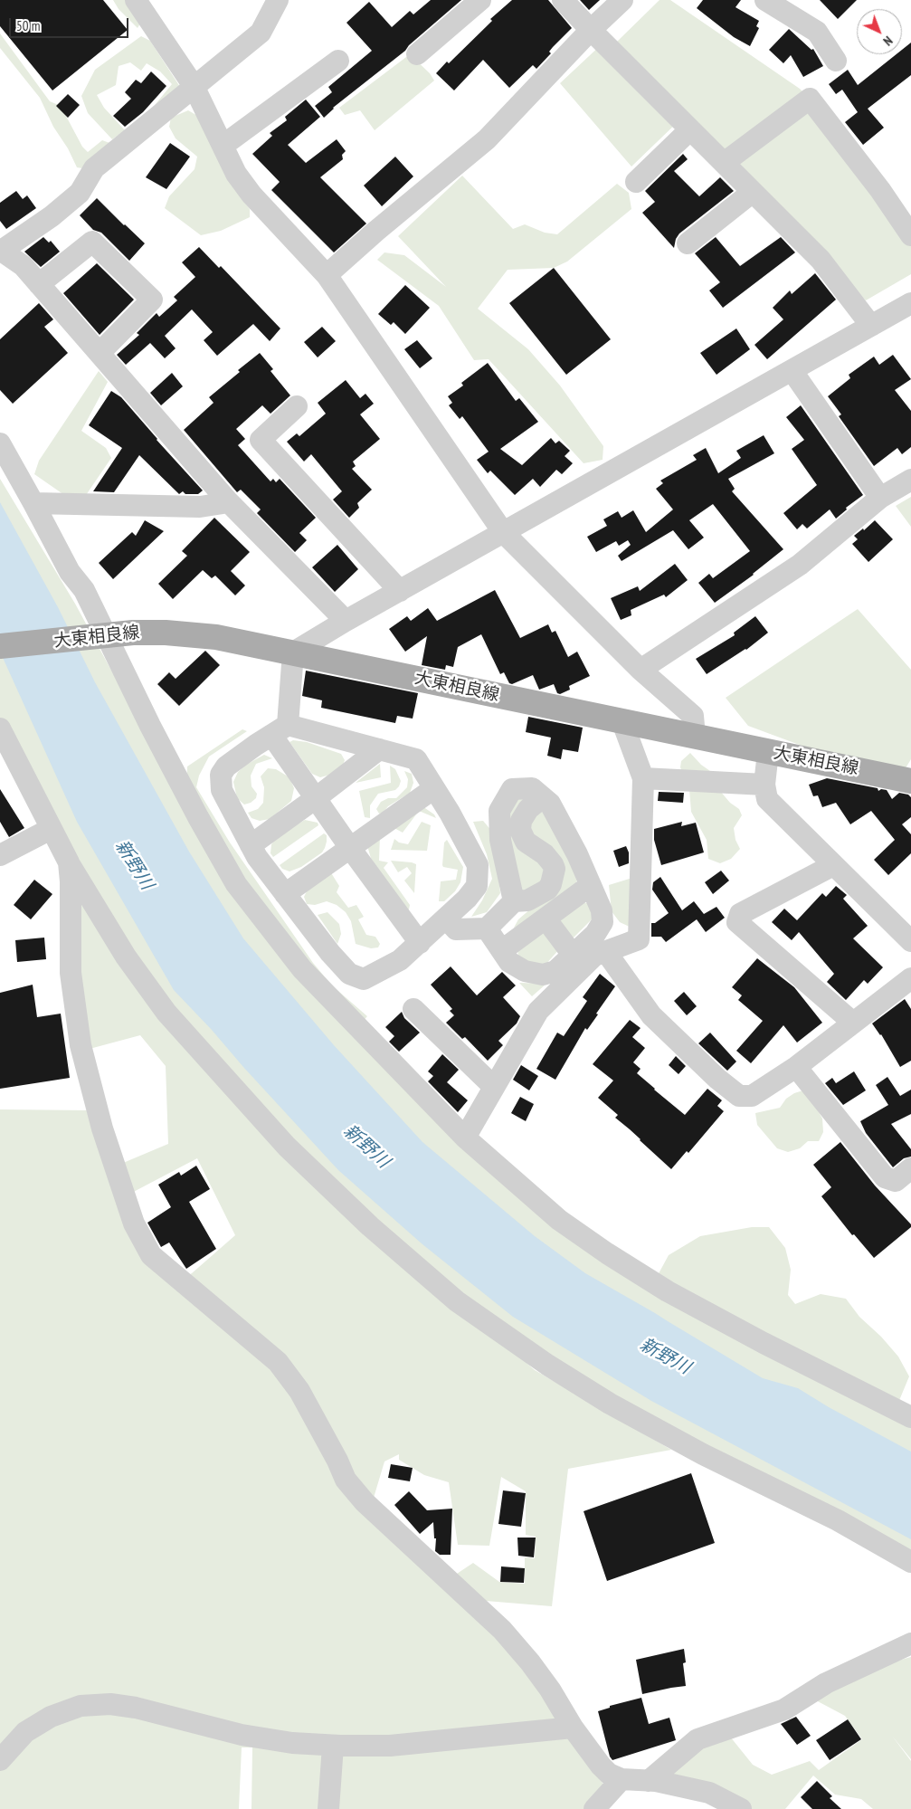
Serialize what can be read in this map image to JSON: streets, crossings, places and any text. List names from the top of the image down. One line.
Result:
{"streets":{"main road":["大東相良線"]},"water":["新野川"],"scale_bar":"50 m","north":"bottom right"}
